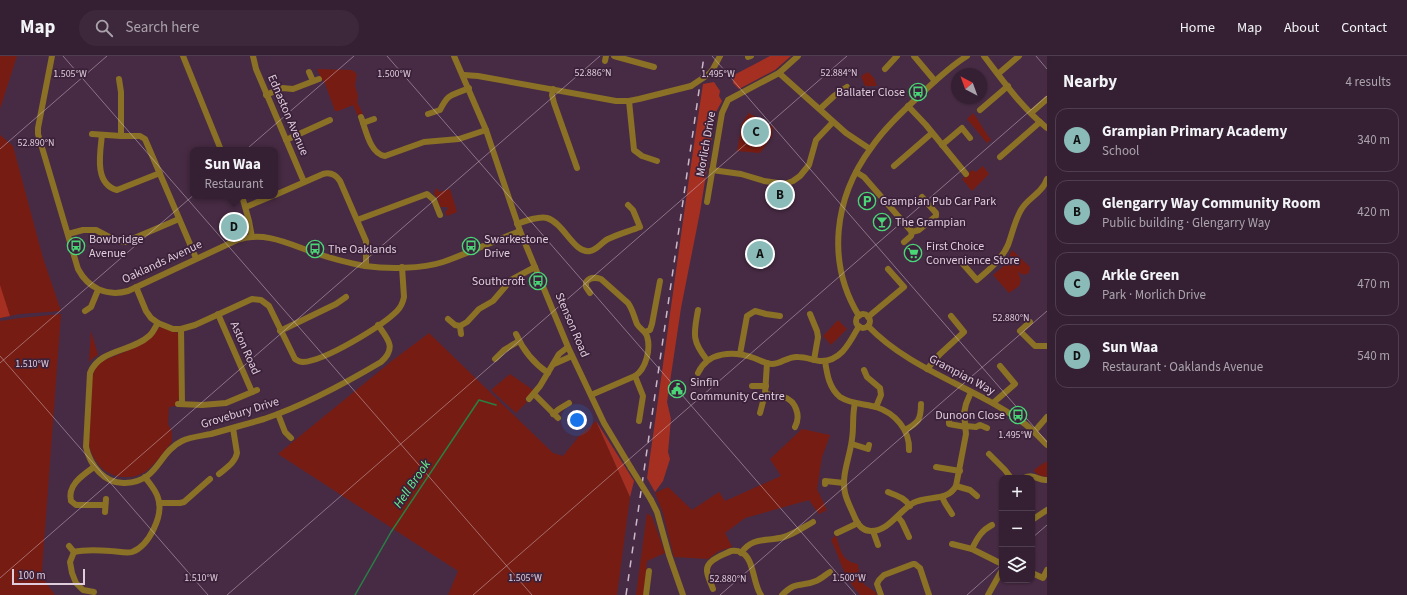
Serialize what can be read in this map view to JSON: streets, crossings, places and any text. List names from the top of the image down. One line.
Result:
{"streets":{"street":["Ednaston Avenue","Morlich Drive","Oaklands Avenue","Stenson Road","Aston Road","Grampian Way","Grovebury Drive"]},"crossings":[["Oaklands Avenue","Stenson Road"]],"water":["Hell Brook"],"places":{"bus stop":["Ballater Close","Bowbridge Avenue","Swarkestone Drive","The Oaklands","Southcroft","Dunoon Close"],"parking":["Grampian Pub Car Park"],"bar":["The Grampian"],"supermarket":["First Choice Convenience Store"],"public building":["Sinfin Community Centre"]},"scale_bar":"100 m","north":"top left","page":{"header":"Map","search":"Search here","nav":["Home","Map","About","Contact"],"heading":["Nearby","4 results"],"list":[{"mark":"A","name":"Grampian Primary Academy","note":"School","value":"340 m"},{"mark":"B","name":"Glengarry Way Community Room","note":"Public building · Glengarry Way","value":"420 m"},{"mark":"C","name":"Arkle Green","note":"Park · Morlich Drive","value":"470 m"},{"mark":"D","name":"Sun Waa","note":"Restaurant · Oaklands Avenue","value":"540 m"}],"pins":["C","B","D","A"],"popup":["Sun Waa","Restaurant"],"map_buttons":["+","−"],"scale":"100 m"},"coordinates":["52.886°N","52.884°N","1.495°W","1.505°W","1.500°W","52.890°N","52.880°N","1.510°W"]}
